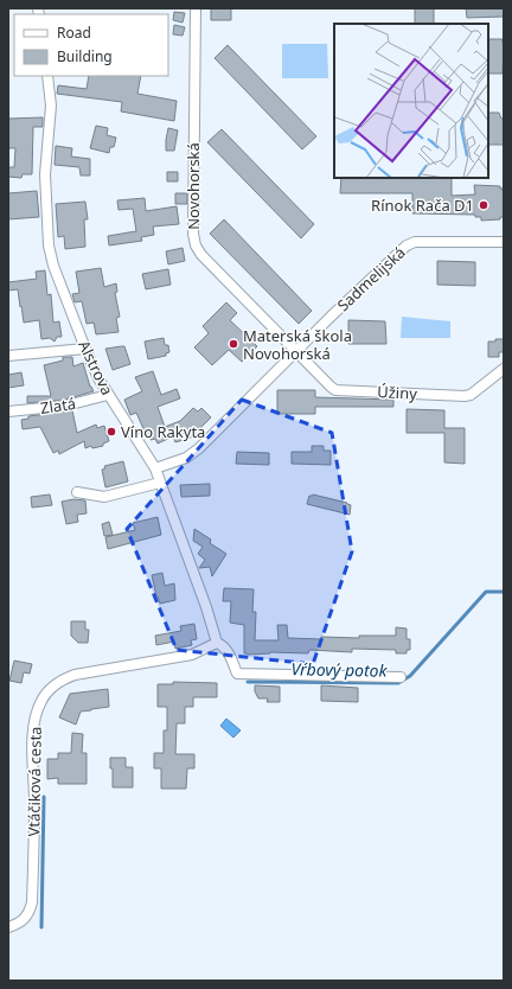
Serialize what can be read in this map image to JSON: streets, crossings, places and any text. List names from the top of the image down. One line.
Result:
{"streets":{"street":["Novohorská","Sadmelijská","Alstrova","Úžiny","Zlatá","Vtáčiková cesta"]},"crossings":[["Novohorská","Sadmelijská"],["Novohorská","Úžiny"],["Sadmelijská","Alstrova"],["Sadmelijská","Úžiny"],["Alstrova","Zlatá"],["Alstrova","Vtáčiková cesta"]],"water":["Vŕbový potok"],"places":["Rínok Rača D1","Materská škola Novohorská","Víno Rakyta"],"legend":["Road","Building"]}
